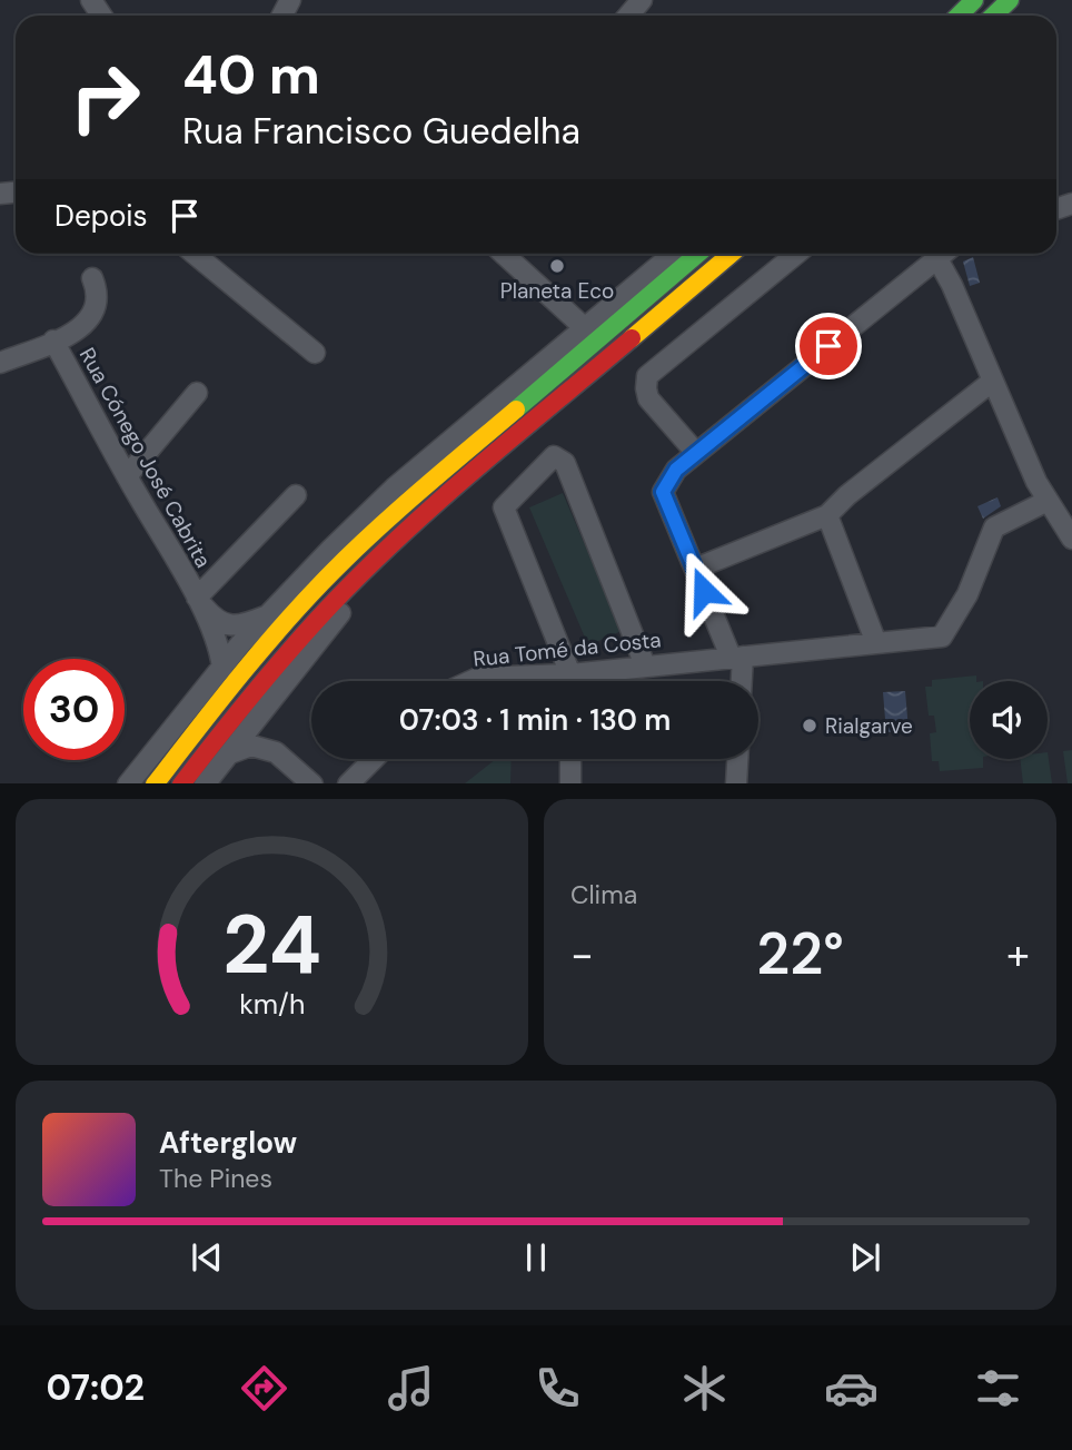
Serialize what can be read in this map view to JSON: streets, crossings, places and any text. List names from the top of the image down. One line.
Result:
{"streets":{"street":["Rua Cónego José Cabrita","Rua Tomé da Costa"]},"places":["Planeta Eco","Rialgarve"],"page":{"turn":["40 m","Rua Francisco Guedelha"],"then":"Depois","limit":"30","trip":"07:03 · 1 min · 130 m","tile":"Clima","heat":["−","22°","+"],"song":["Afterglow","The Pines"],"tabs":"07:02","gauge":["24","km/h"]}}
